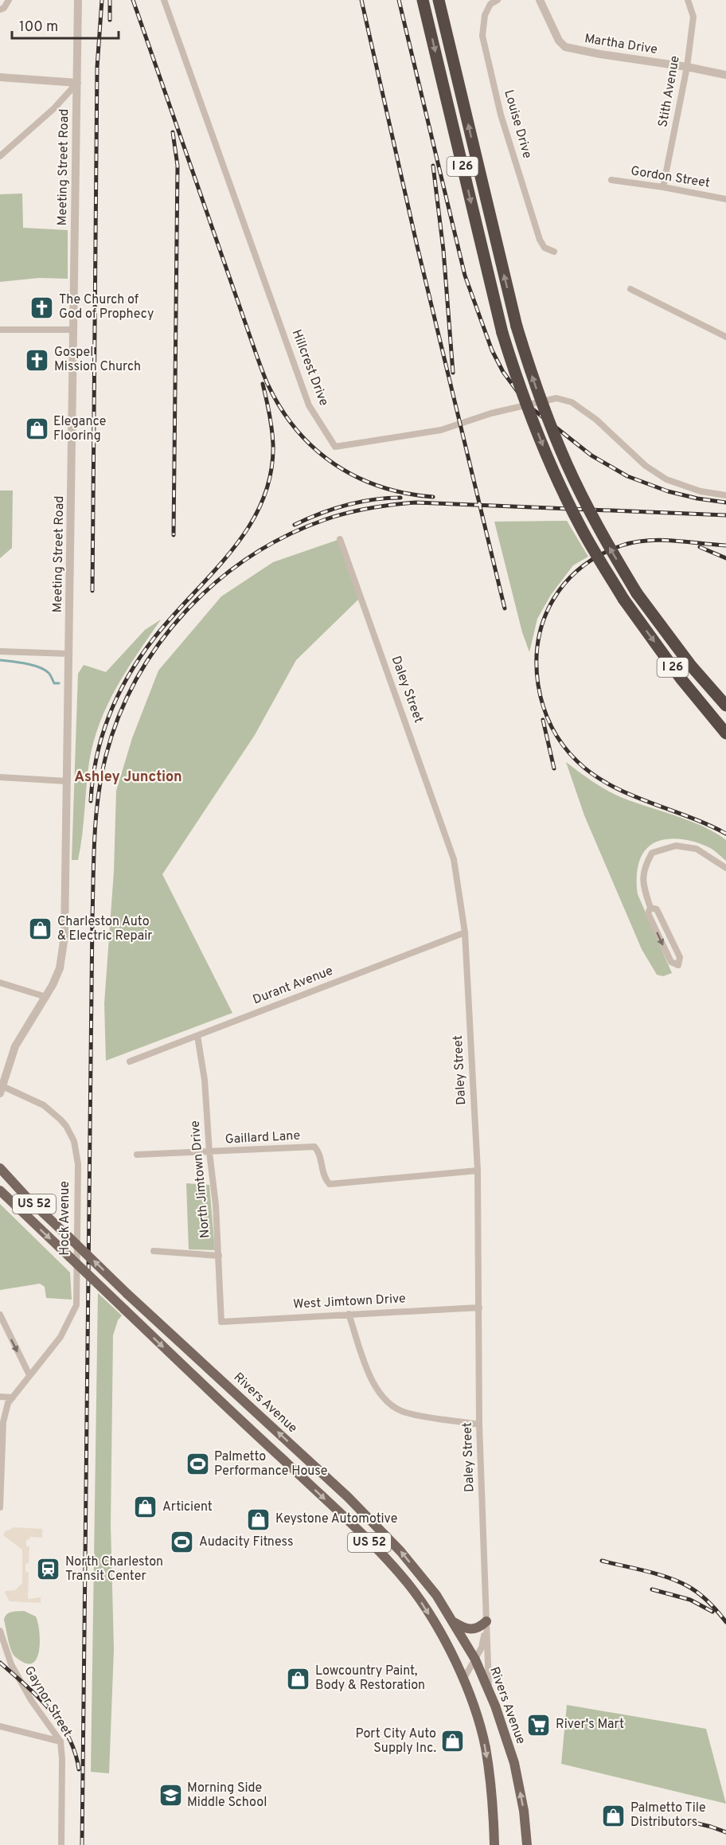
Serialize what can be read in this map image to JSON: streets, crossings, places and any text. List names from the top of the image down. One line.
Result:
{"streets":{"highway":["I 26"],"main road":["US 52","Rivers Avenue"],"street":["Martha Drive","Stith Avenue","Louise Drive","Meeting Street Road","Gordon Street","Hillcrest Drive","Daley Street","Durant Avenue","Gaillard Lane","North Jimtown Drive","Hock Avenue","West Jimtown Drive","Gaynor Street"]},"crossings":[["Martha Drive","Stith Avenue"],["Stith Avenue","Gordon Street"],["Meeting Street Road","Hock Avenue"],["Daley Street","Durant Avenue"],["Daley Street","Gaillard Lane"],["Daley Street","US 52"],["Daley Street","West Jimtown Drive"],["Daley Street","Rivers Avenue"],["Durant Avenue","North Jimtown Drive"],["Gaillard Lane","North Jimtown Drive"],["North Jimtown Drive","West Jimtown Drive"]],"districts":["Ashley Junction"],"places":{"church":["The Church of God of Prophecy","Gospel Mission Church"],"shop":["Elegance Flooring","Charleston Auto & Electric Repair","Articient","Keystone Automotive","Lowcountry Paint, Body & Restoration","Port City Auto Supply Inc.","Palmetto Tile Distributors"],"sports":["Palmetto Performance House","Audacity Fitness"],"station":["North Charleston Transit Center"],"supermarket":["River's Mart"],"school or university":["Morning Side Middle School"]},"scale_bar":"100 m"}
